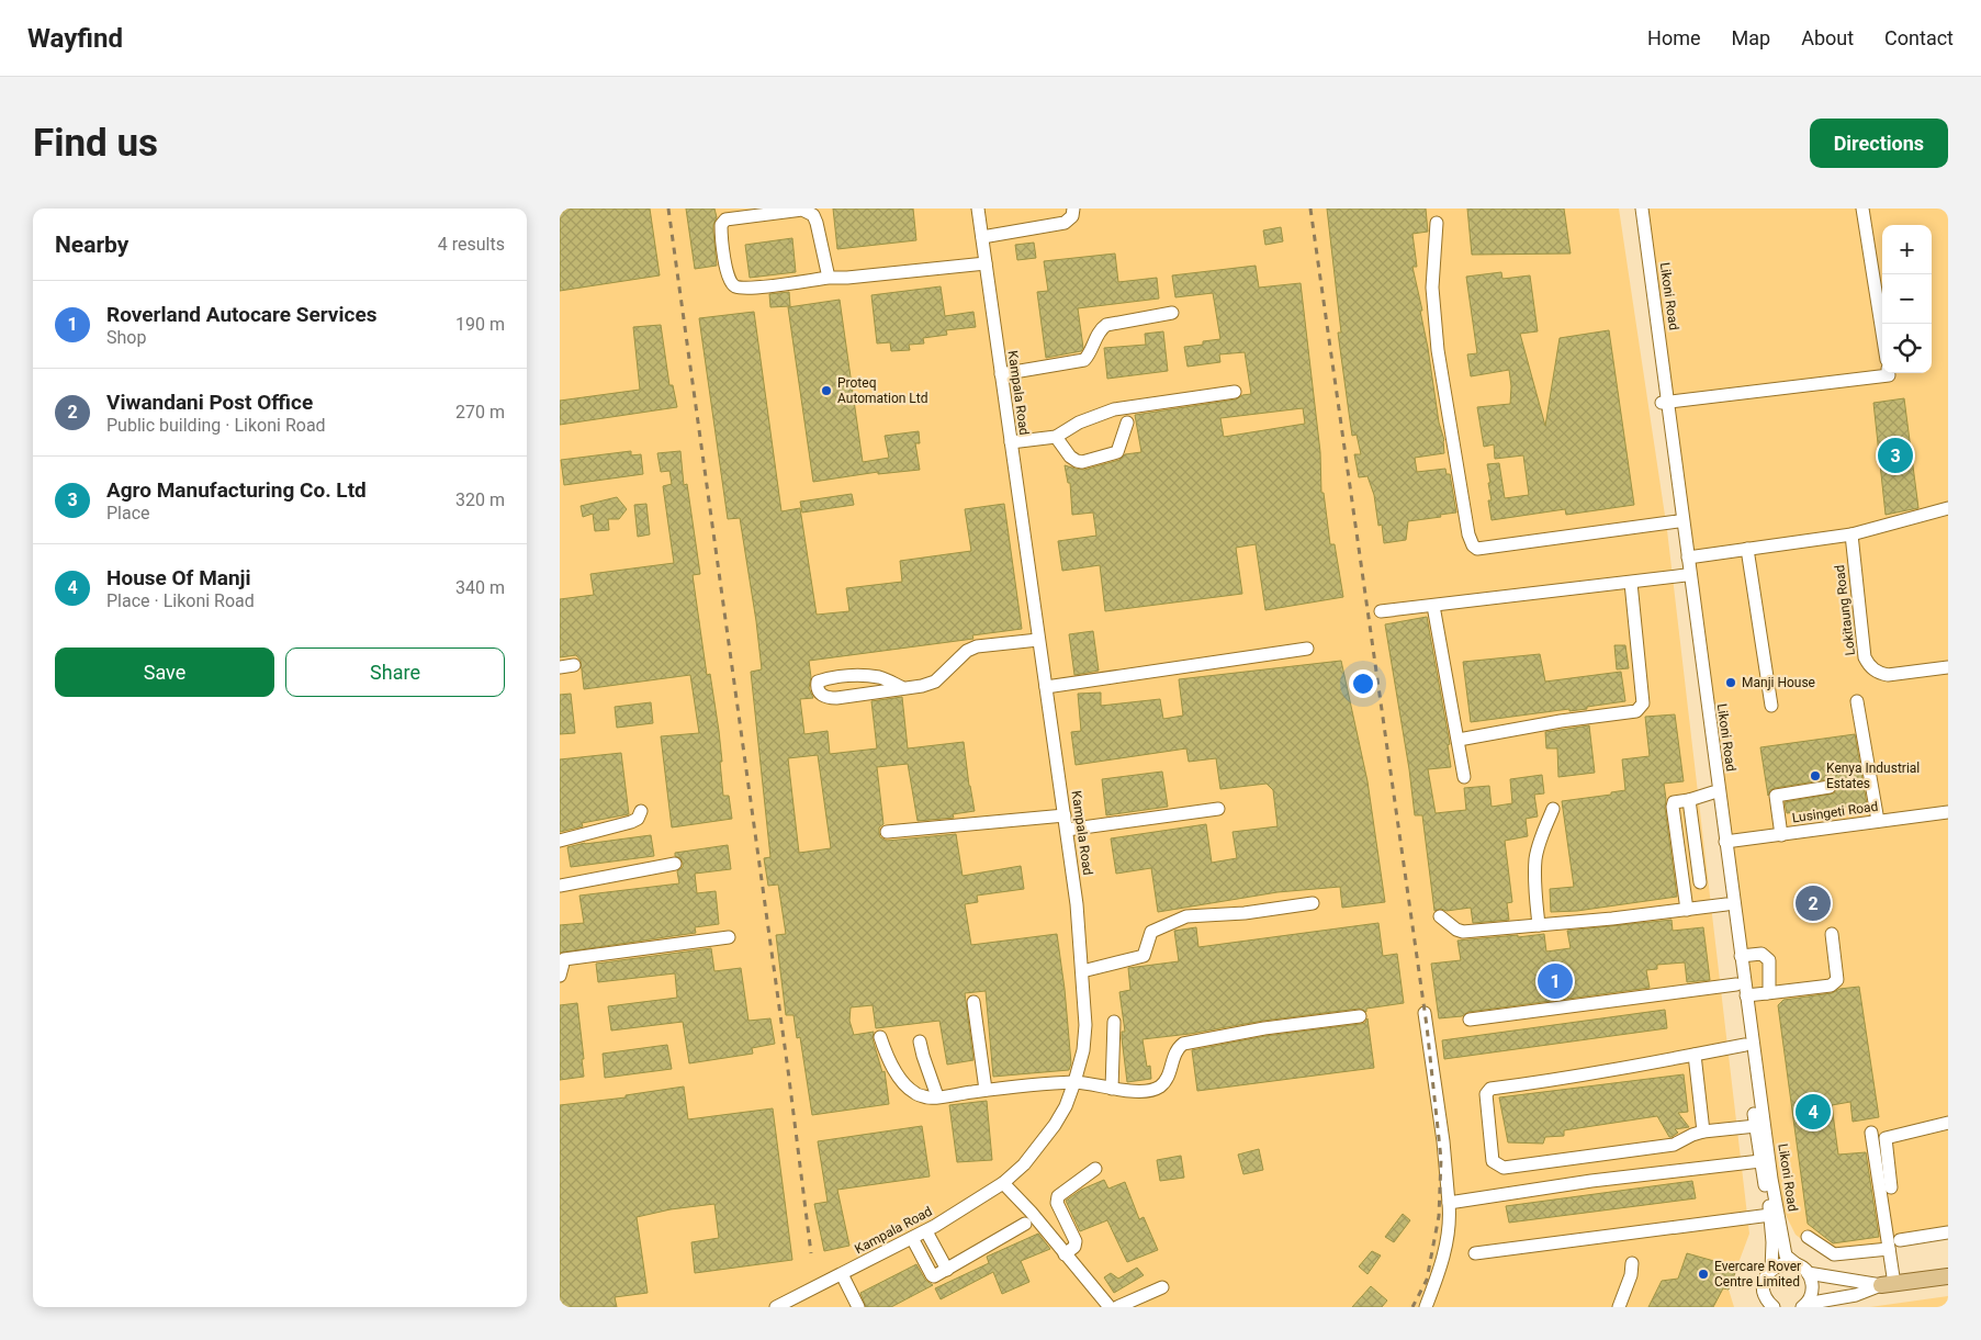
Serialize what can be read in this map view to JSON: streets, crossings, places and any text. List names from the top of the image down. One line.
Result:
{"streets":{"street":["Likoni Road","Kampala Road","Lokitaung Road","Lusingeti Road"]},"crossings":[["Likoni Road","Lusingeti Road"]],"places":["Proteq Automation Ltd","Manji House","Kenya Industrial Estates","Evercare Rover Centre Limited"],"page":{"header":"Wayfind","nav":["Home","Map","About","Contact"],"buttons":["Directions",["Save","Share"]],"title":"Find us","heading":["Nearby","4 results"],"map_buttons":["+","−"],"list":[{"mark":"1","name":"Roverland Autocare Services","note":"Shop","value":"190 m"},{"mark":"2","name":"Viwandani Post Office","note":"Public building · Likoni Road","value":"270 m"},{"mark":"3","name":"Agro Manufacturing Co. Ltd","note":"Place","value":"320 m"},{"mark":"4","name":"House Of Manji","note":"Place · Likoni Road","value":"340 m"}],"pins":["3","2","1","4"]}}
